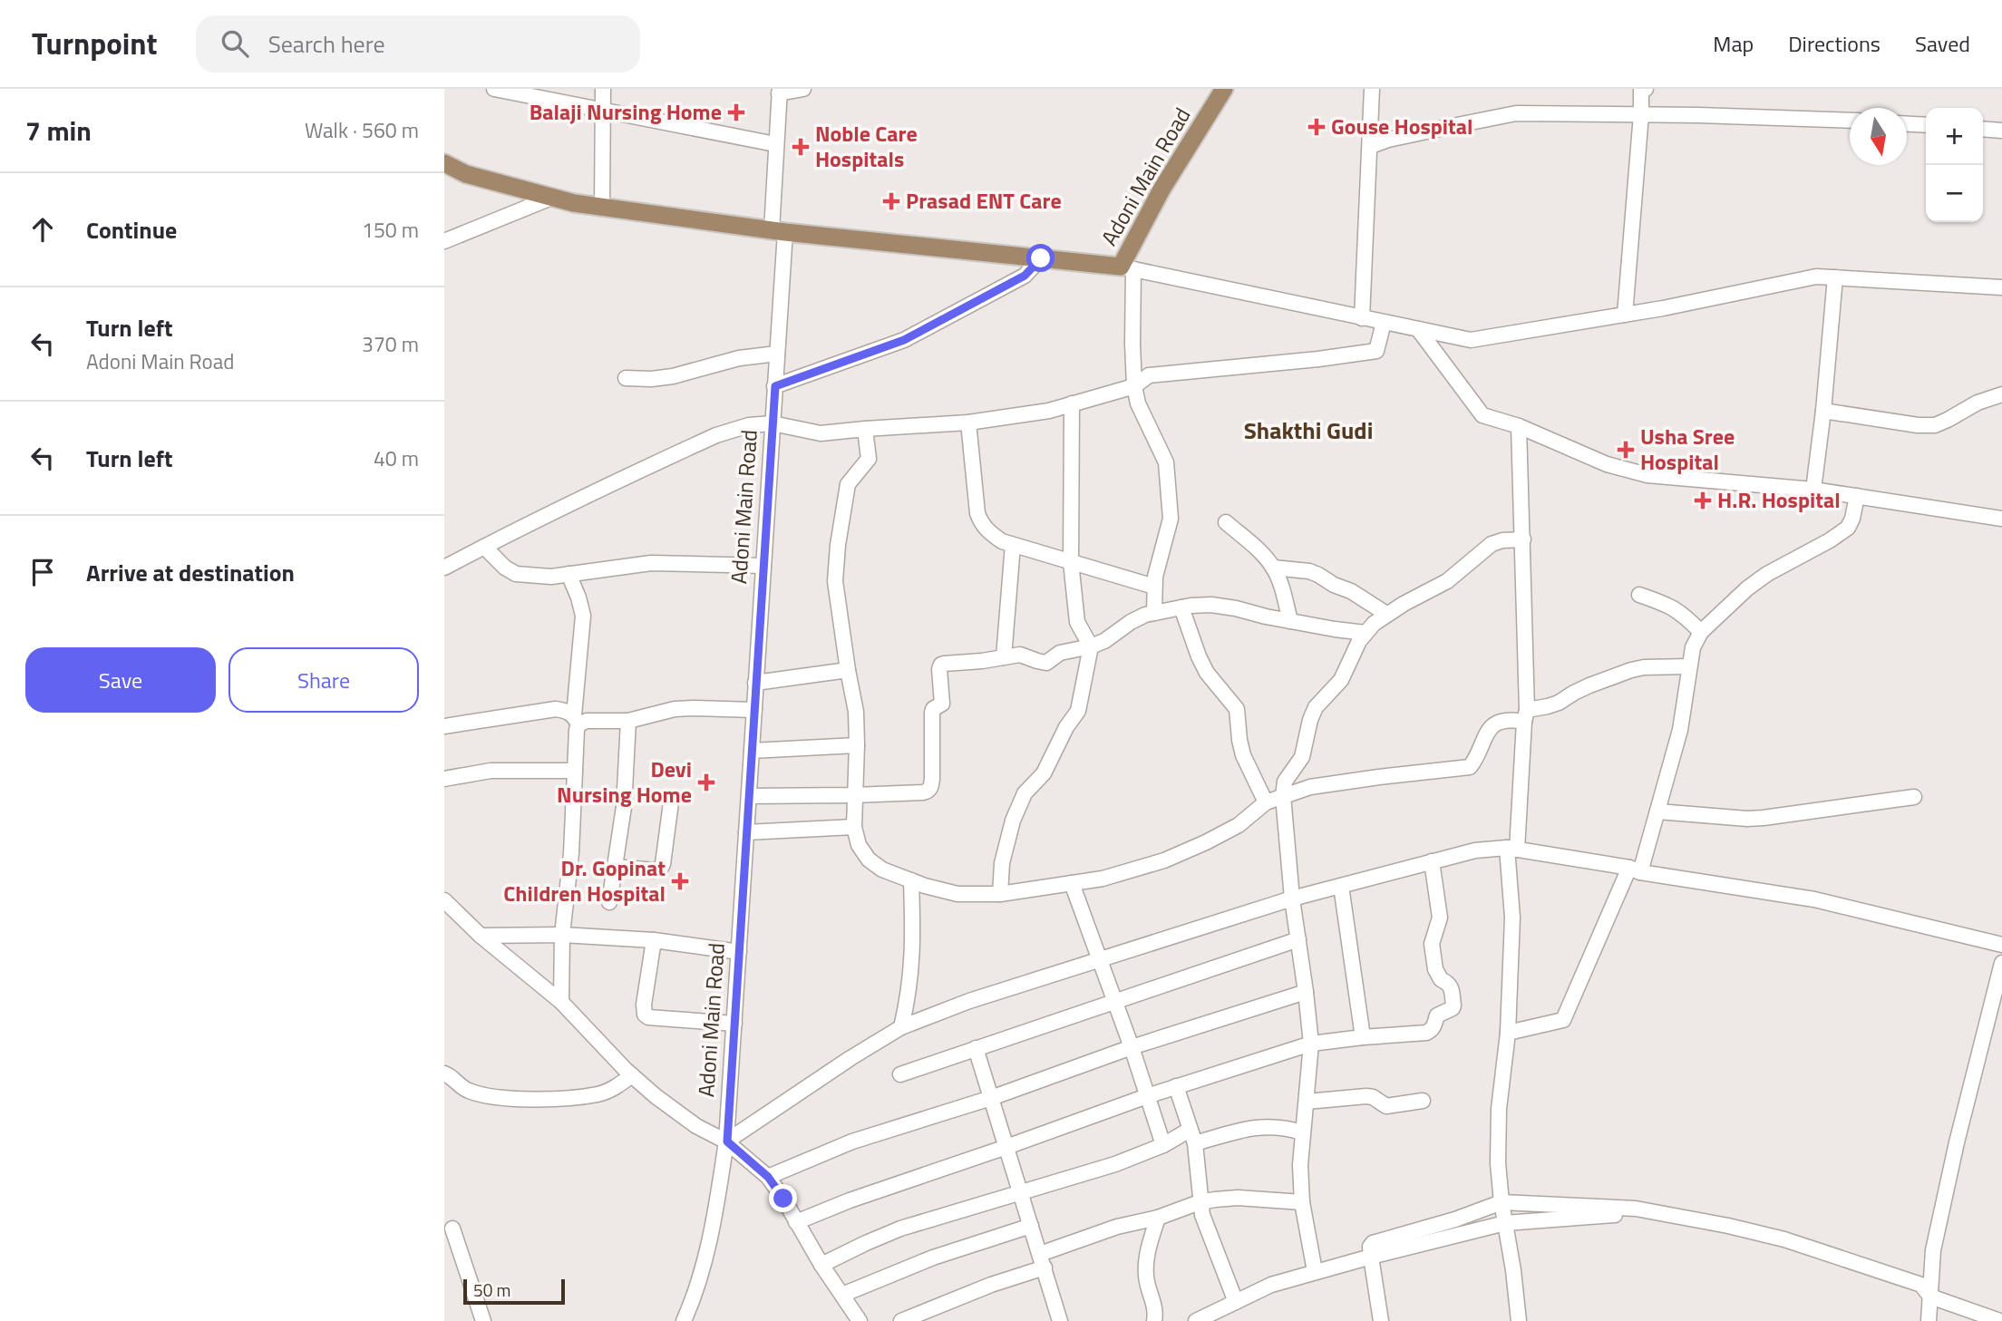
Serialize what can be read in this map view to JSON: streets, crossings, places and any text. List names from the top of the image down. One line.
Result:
{"streets":{"main road":["Adoni Main Road"]},"districts":["Shakthi Gudi"],"places":{"health":["Balaji Nursing Home","Gouse Hospital","Noble Care Hospitals","Prasad ENT Care","Usha Sree Hospital","H.R. Hospital","Devi Nursing Home","Dr. Gopinat Children Hospital"]},"scale_bar":"50 m","north":"bottom","page":{"header":"Turnpoint","search":"Search here","nav":["Map","Directions","Saved"],"heading":["7 min","Walk · 560 m"],"map_buttons":["+","−"],"list":[["Continue","150 m"],["Turn left","Adoni Main Road","370 m"],["Turn left","40 m"],"Arrive at destination"],"buttons":["Save","Share"],"scale":"50 m"}}
